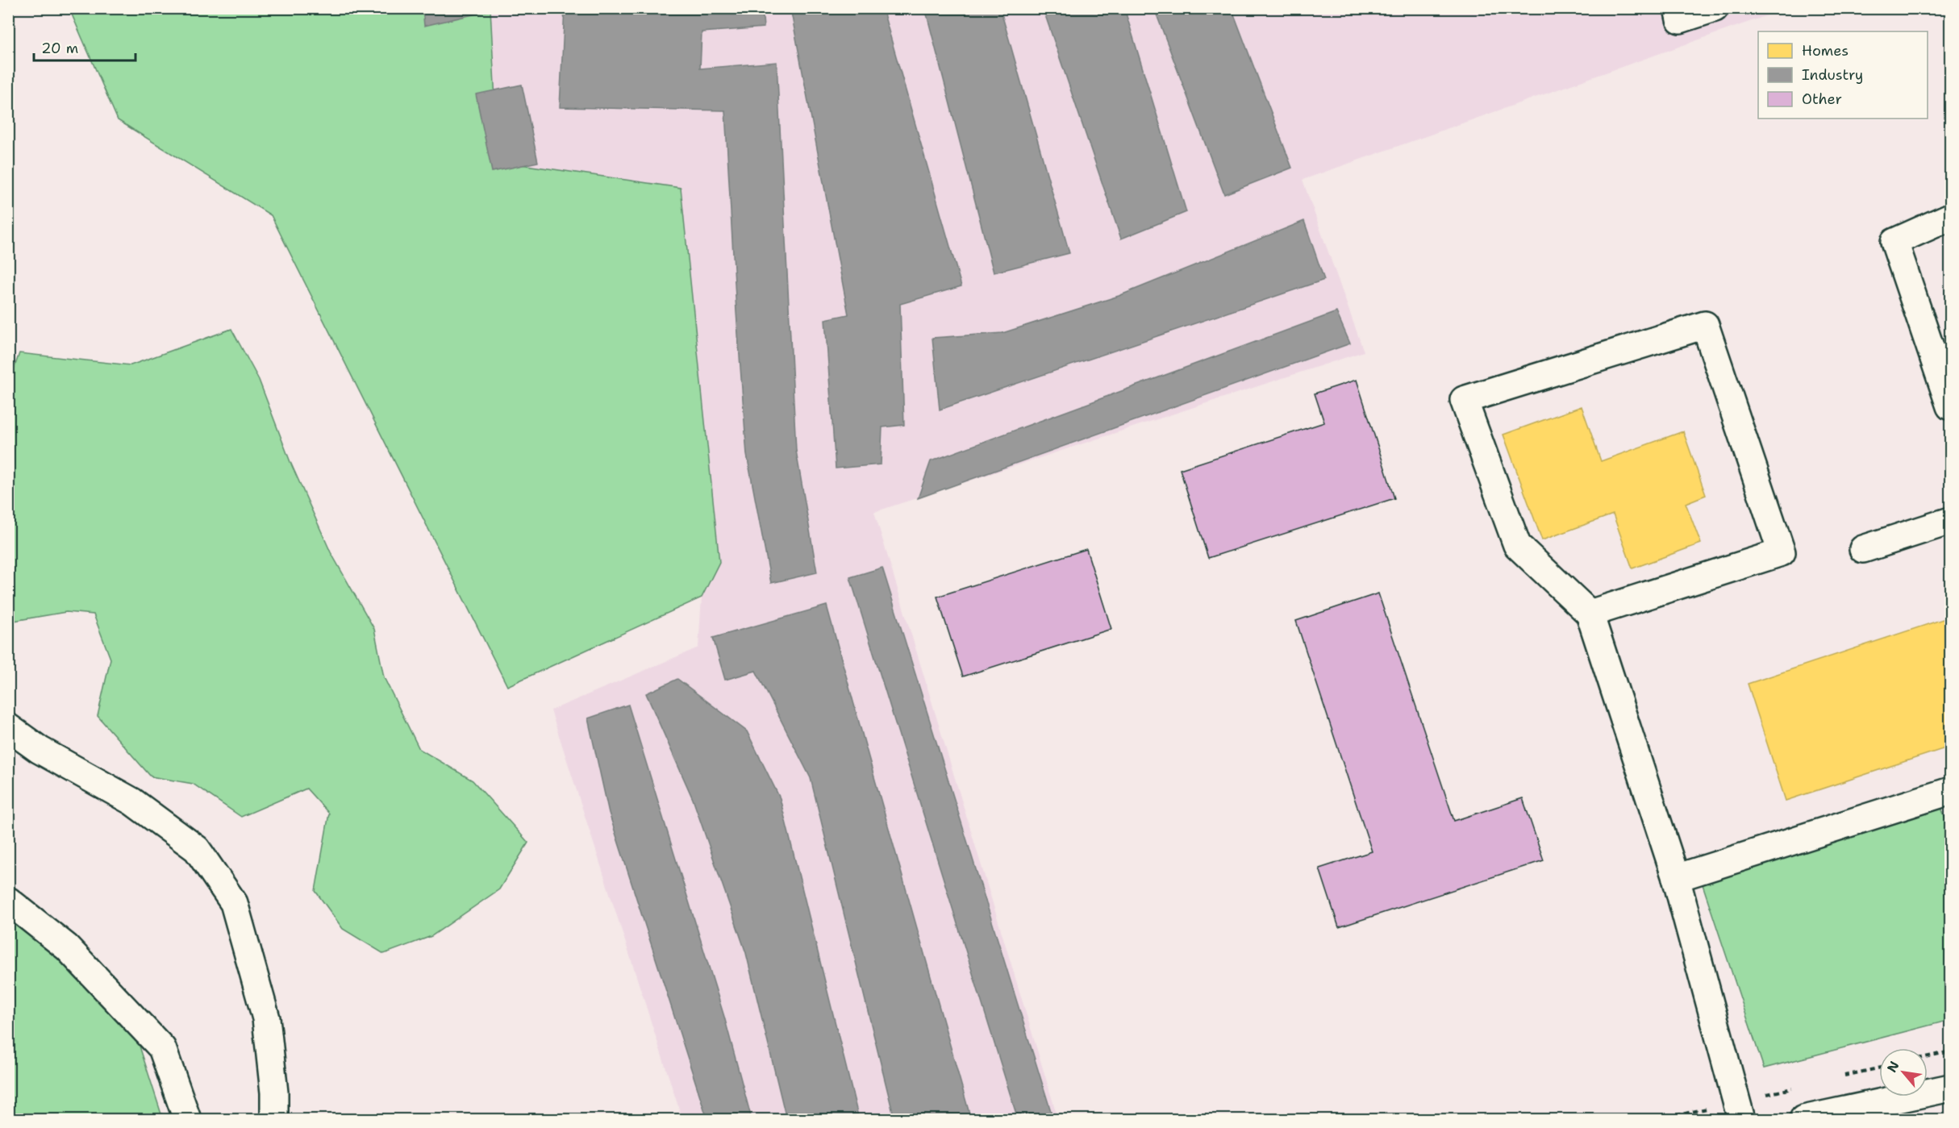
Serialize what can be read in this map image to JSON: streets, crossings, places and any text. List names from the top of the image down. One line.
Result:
{"legend":["Homes","Industry","Other"],"scale_bar":"20 m","north":"top left"}
